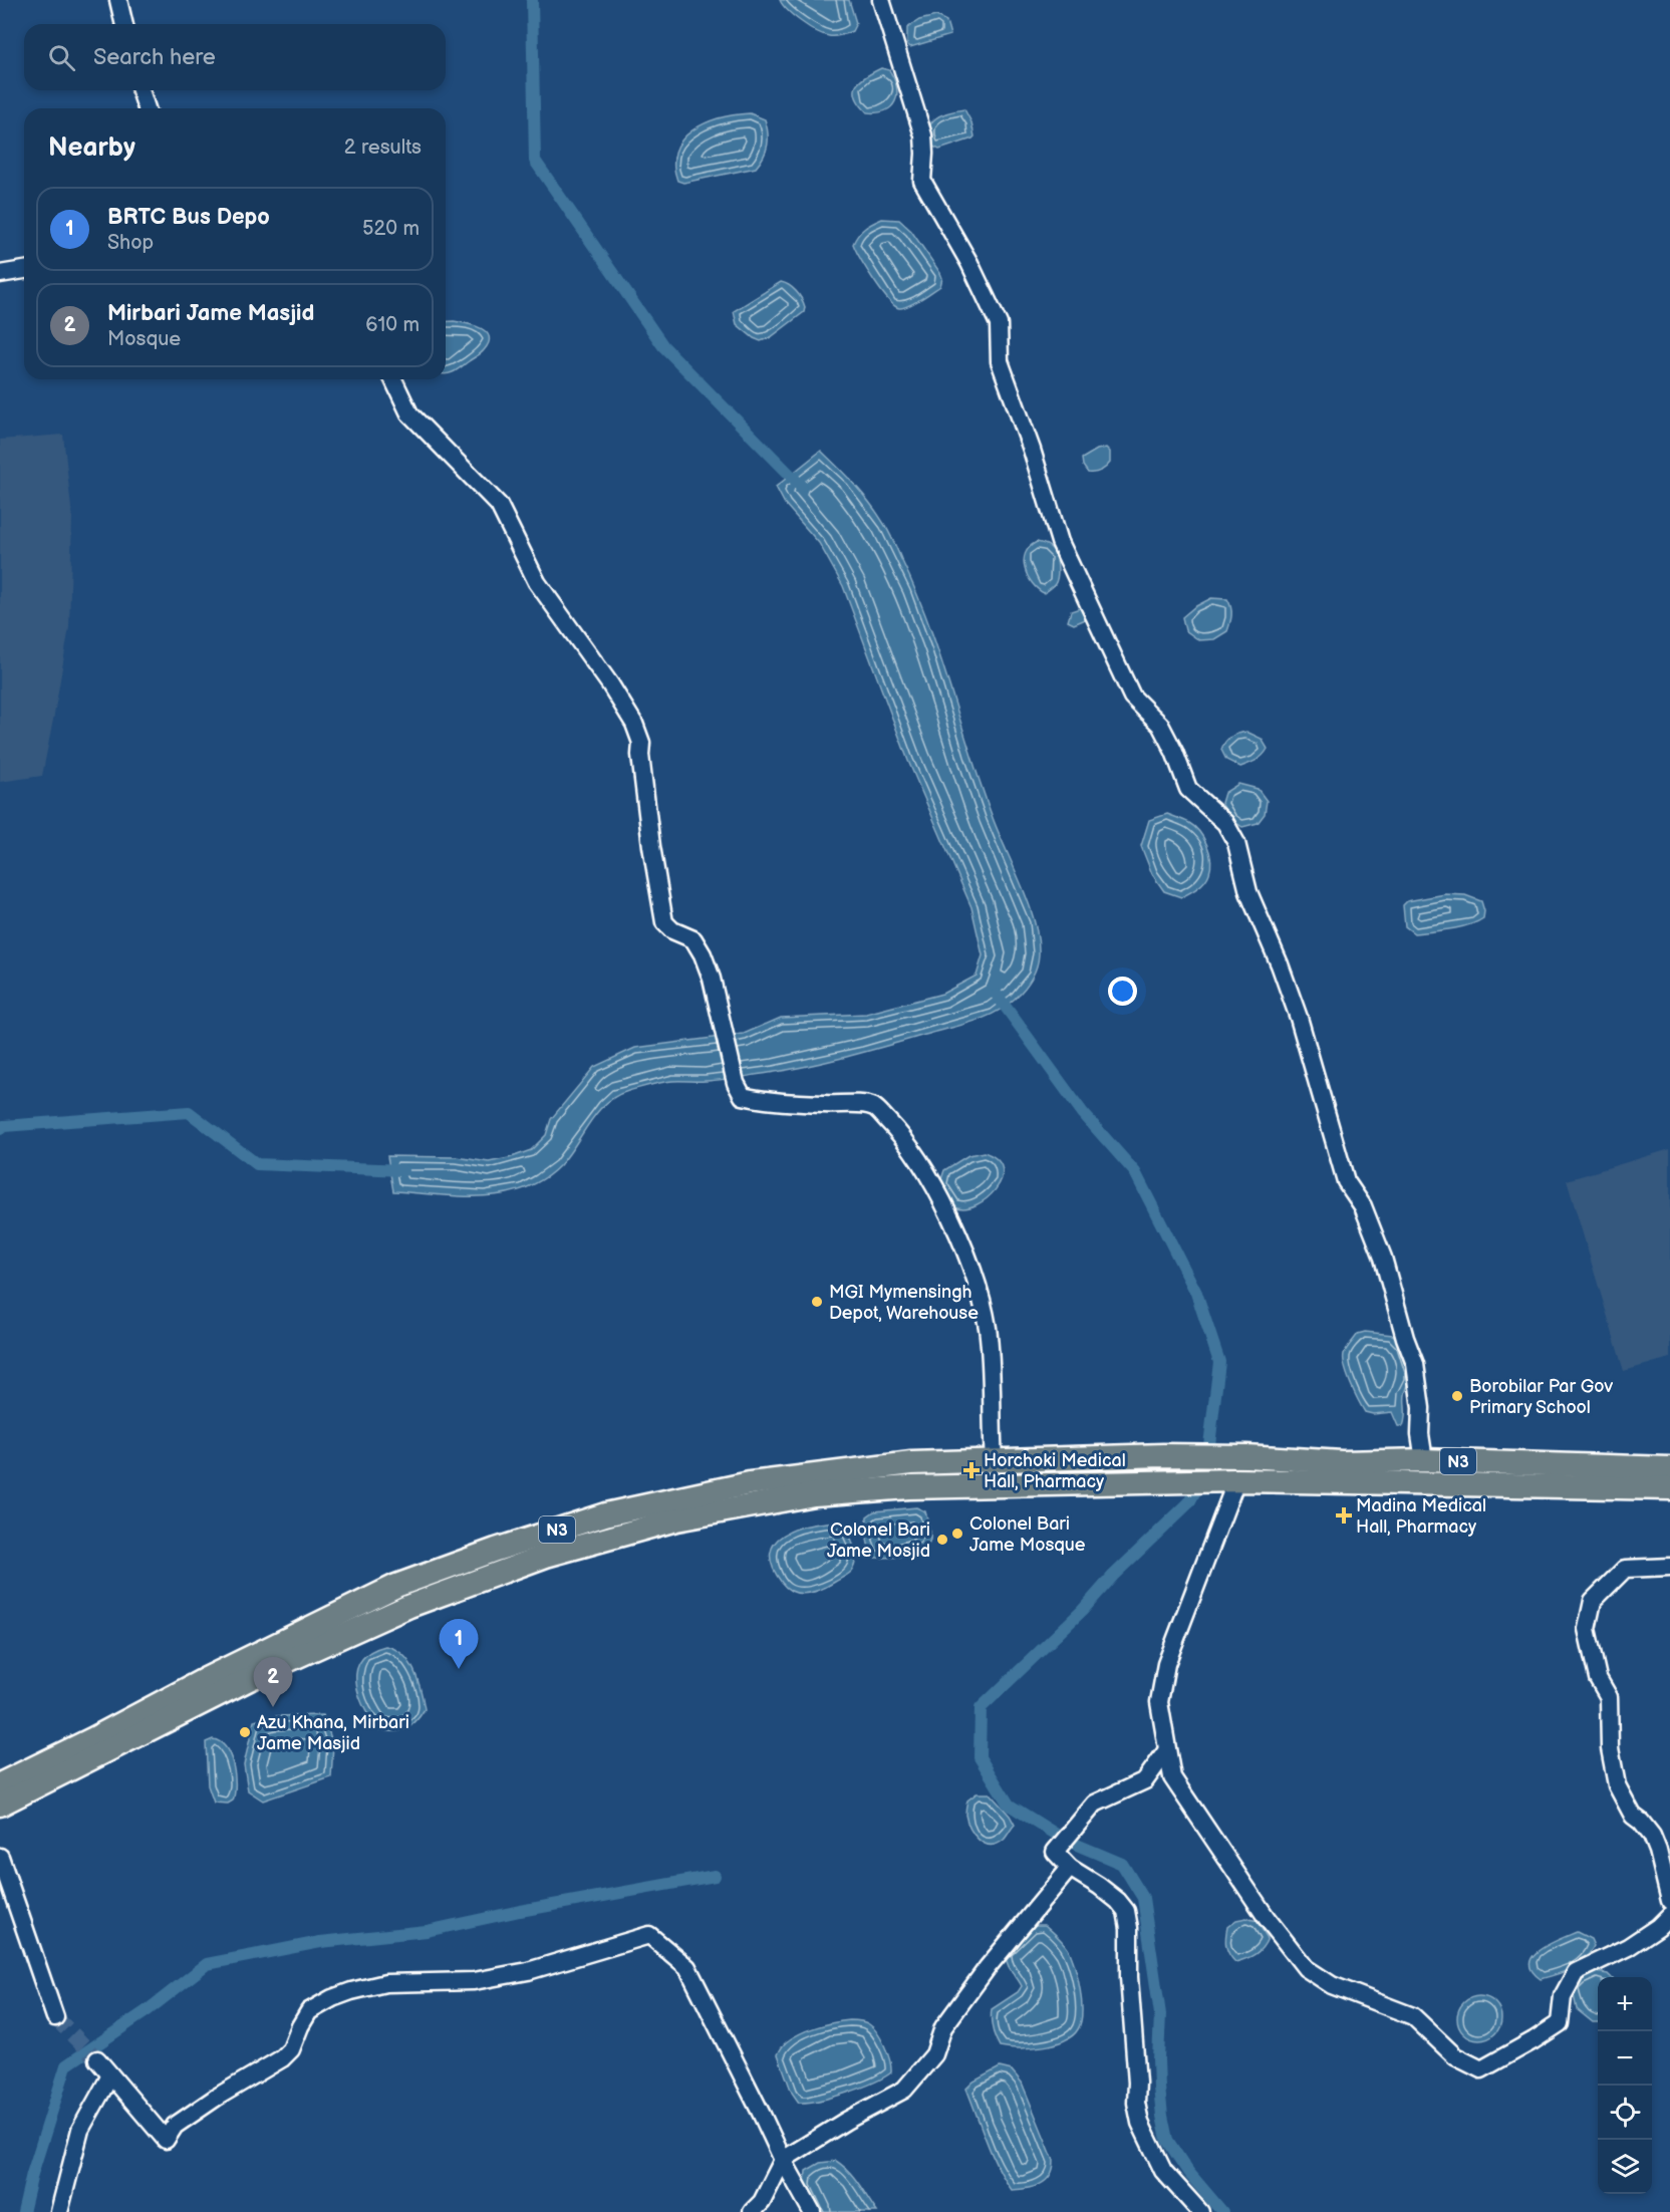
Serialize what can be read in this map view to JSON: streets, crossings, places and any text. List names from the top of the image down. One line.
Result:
{"streets":{"highway":["N3"]},"places":{"other":["MGI Mymensingh Depot, Warehouse","Borobilar Par Gov Primary School","Colonel Bari Jame Mosque","Colonel Bari Jame Mosjid","Azu Khana, Mirbari Jame Masjid"],"health":["Horchoki Medical Hall, Pharmacy","Madina Medical Hall, Pharmacy"]},"page":{"search":"Search here","heading":["Nearby","2 results"],"list":[{"mark":"1","name":"BRTC Bus Depo","note":"Shop","value":"520 m"},{"mark":"2","name":"Mirbari Jame Masjid","note":"Mosque","value":"610 m"}],"pins":["1","2"],"map_buttons":["+","−"]}}
